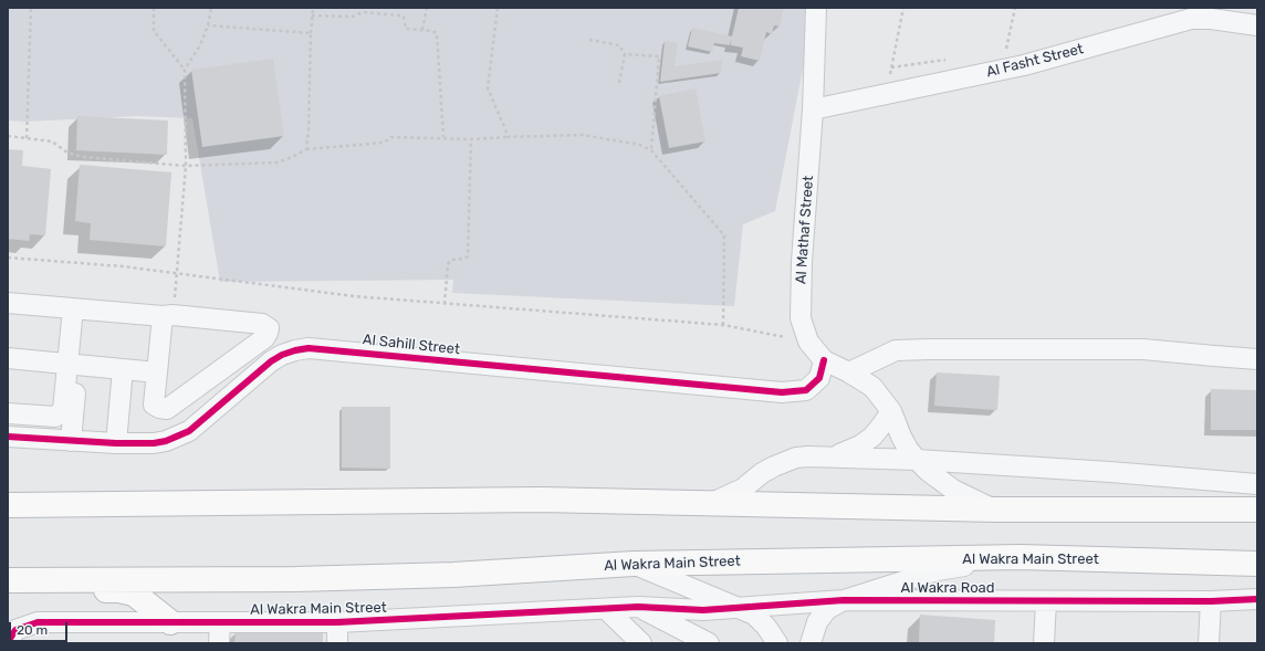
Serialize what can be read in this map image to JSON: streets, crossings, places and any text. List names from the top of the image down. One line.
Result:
{"streets":{"highway":["Al Wakra Main Street"],"street":["Al Fasht Street","Al Mathaf Street","Al Sahill Street","Al Wakra Road"]},"crossings":[["Al Fasht Street","Al Mathaf Street"],["Al Mathaf Street","Al Sahill Street"],["Al Wakra Main Street","Al Wakra Road"]],"scale_bar":"20 m"}
